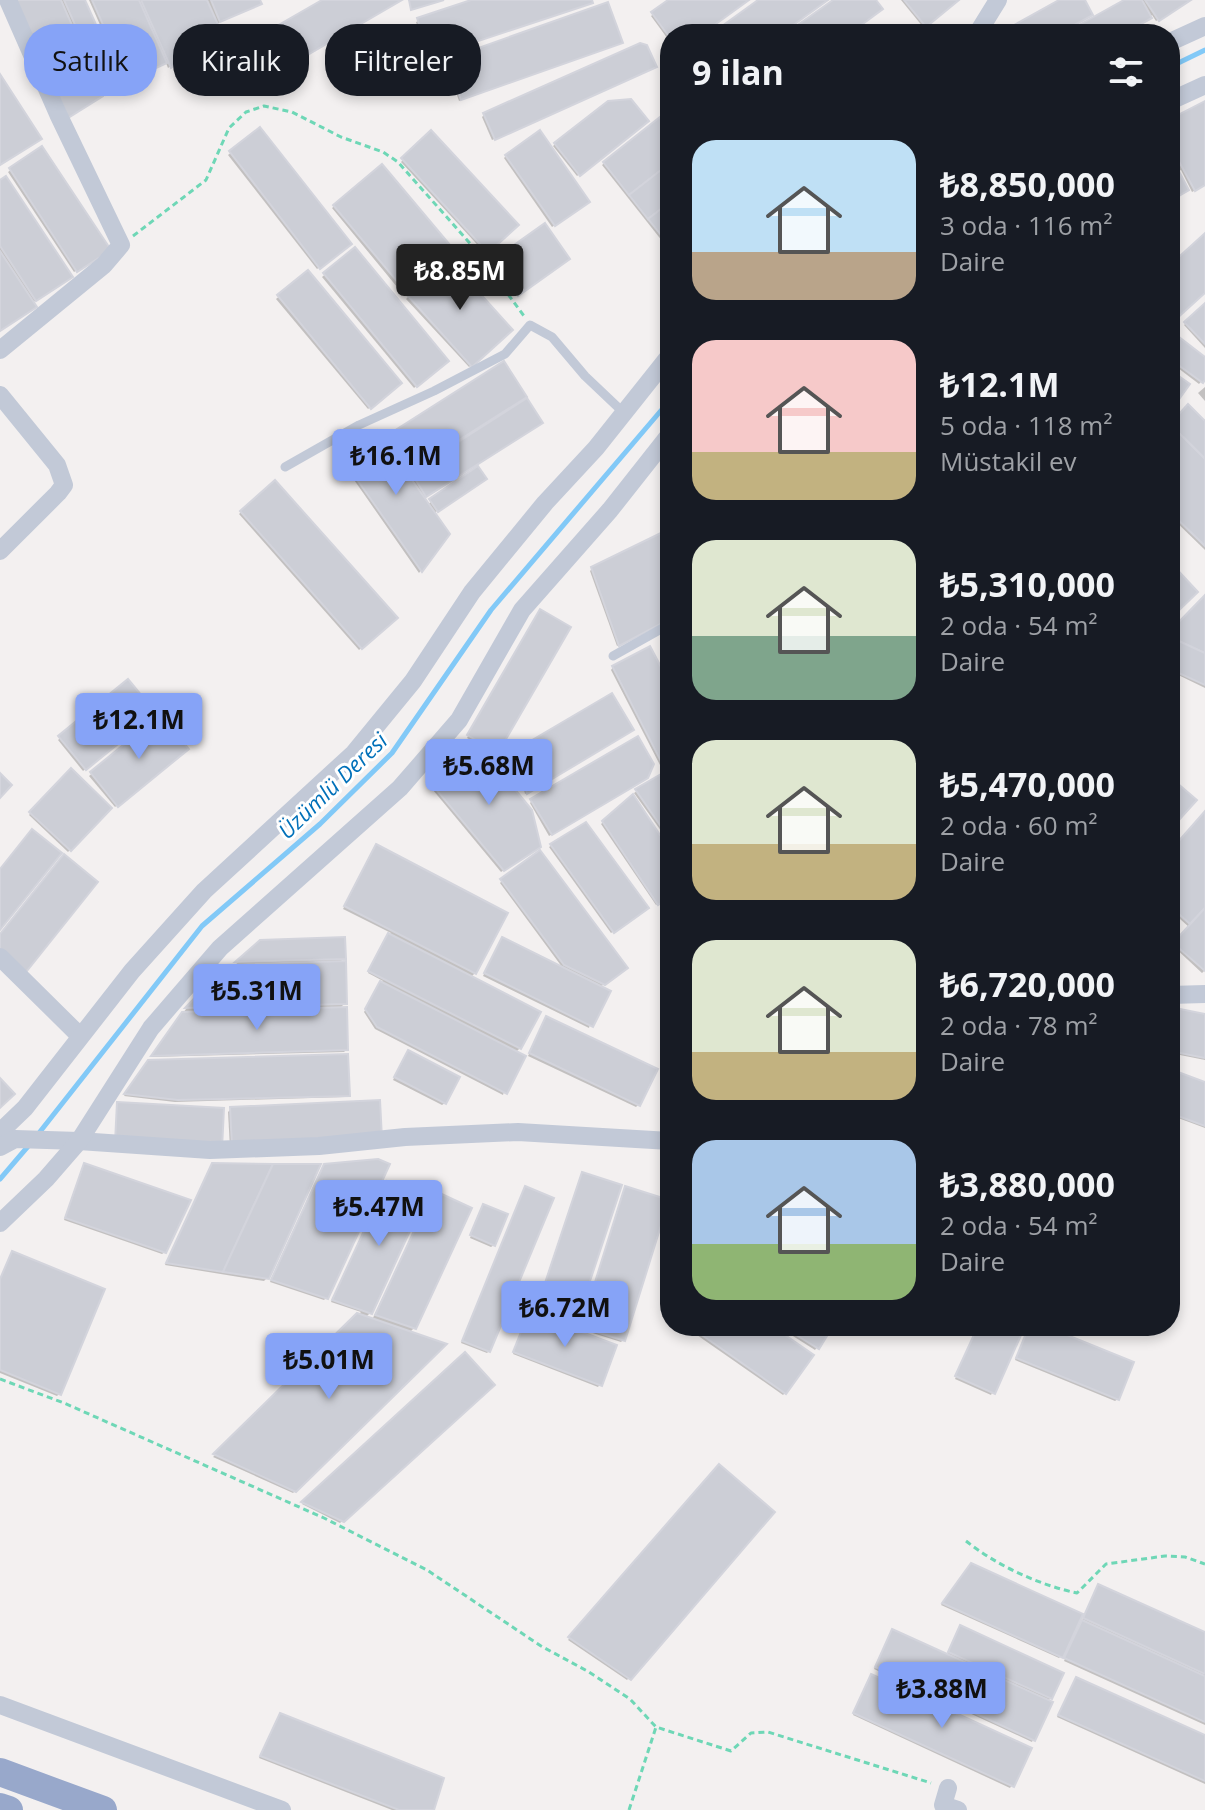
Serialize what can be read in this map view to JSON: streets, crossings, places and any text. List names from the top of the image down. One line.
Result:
{"water":["Üzümlü Deresi"],"page":{"chip":["Satılık","Kiralık","Filtreler"],"heading":"9 ilan","list":[{"name":"₺8,850,000","note":"3 oda · 116 m² · Daire"},{"name":"₺12.1M","note":"5 oda · 118 m² · Müstakil ev"},{"name":"₺5,310,000","note":"2 oda · 54 m² · Daire"},{"name":"₺5,470,000","note":"2 oda · 60 m² · Daire"},{"name":"₺6,720,000","note":"2 oda · 78 m² · Daire"},{"name":"₺3,880,000","note":"2 oda · 54 m² · Daire"}],"price":["₺8.85M","₺16.1M","₺12.1M","₺5.68M","₺5.31M","₺5.47M","₺6.72M","₺5.01M","₺3.88M"]}}
